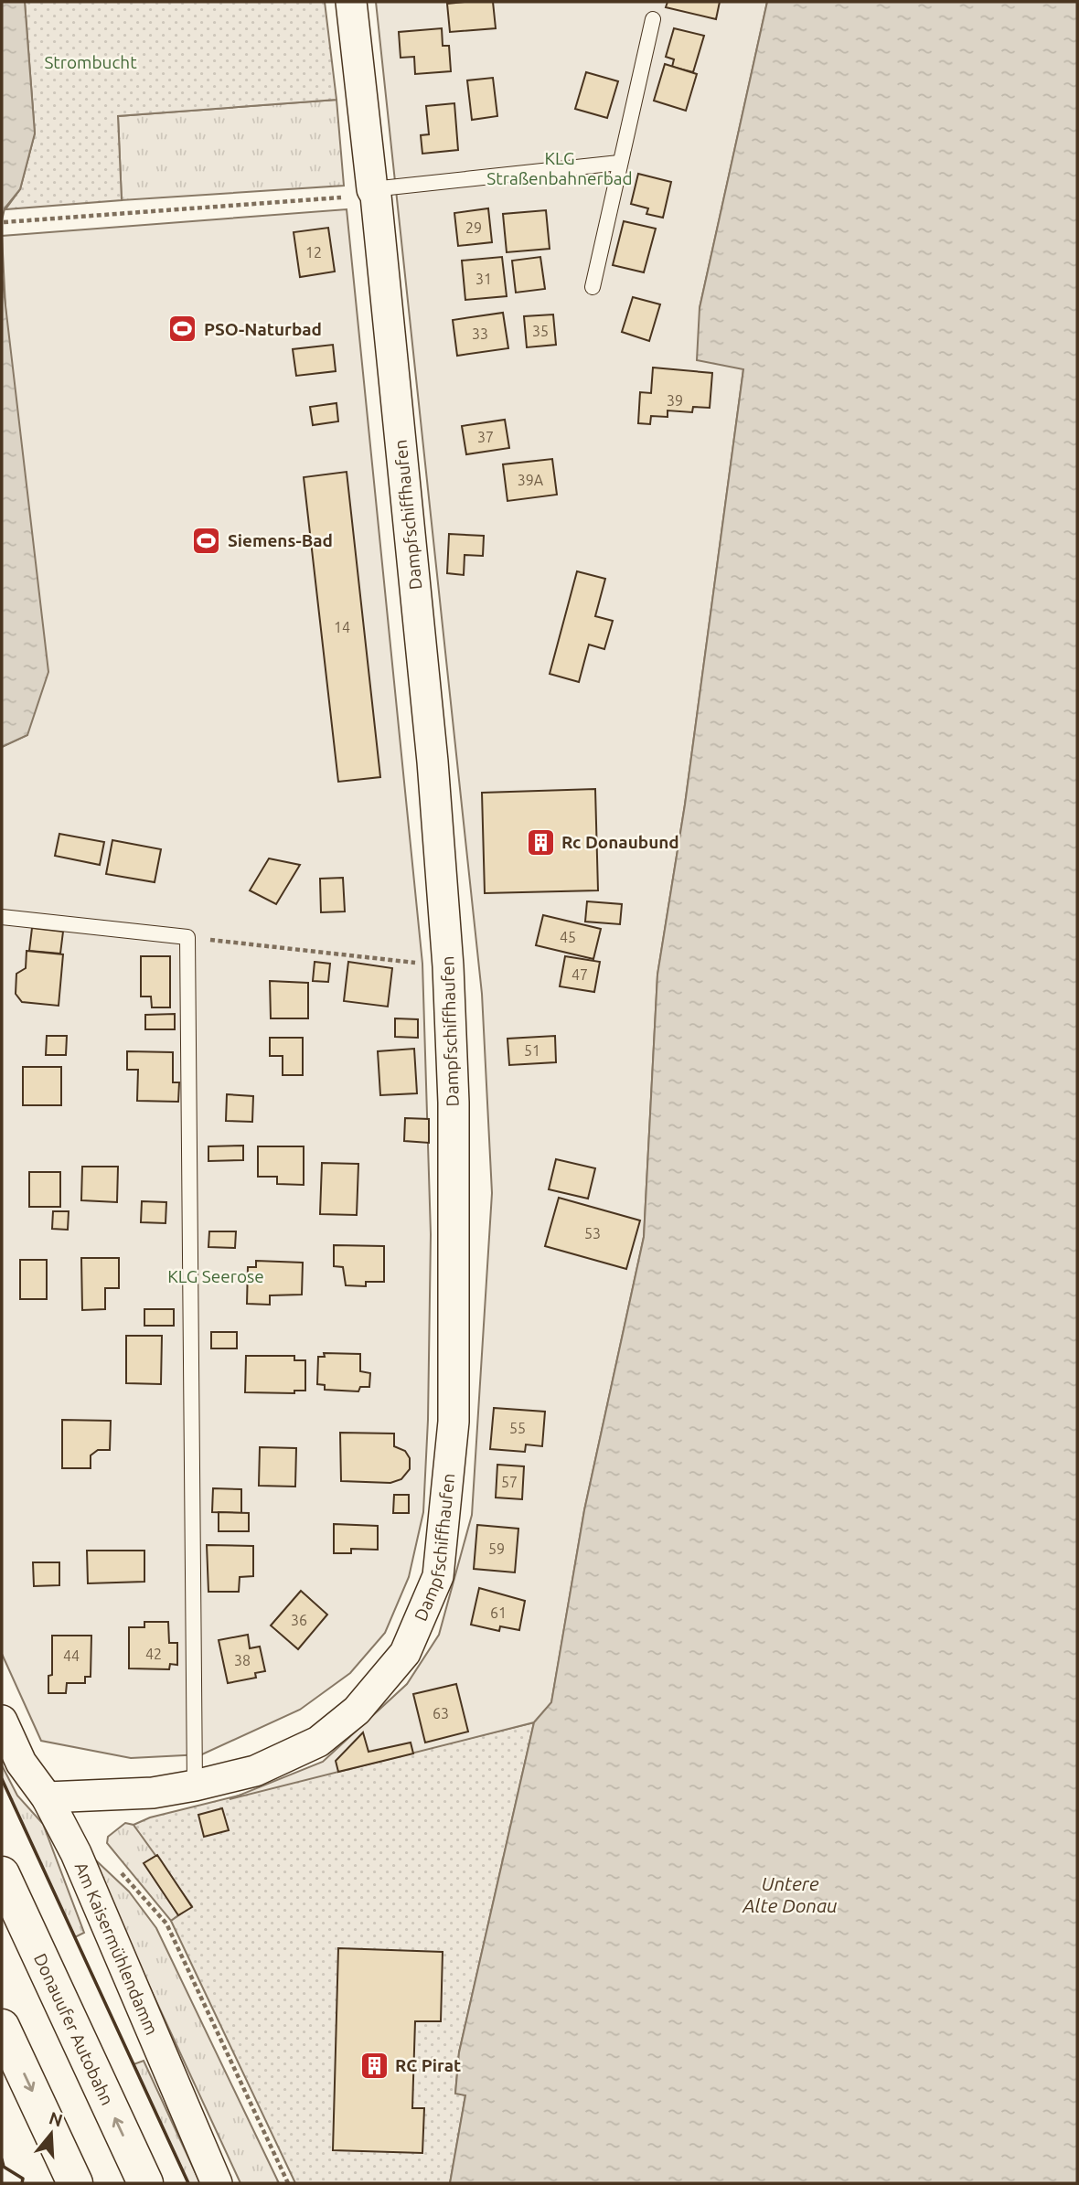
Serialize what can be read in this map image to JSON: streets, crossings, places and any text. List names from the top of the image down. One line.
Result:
{"streets":{"highway":["Donauufer Autobahn"],"street":["Dampfschiffhaufen","Am Kaisermühlendamm"]},"crossings":[["Dampfschiffhaufen","Am Kaisermühlendamm"]],"water":["Untere Alte Donau"],"parks":["Strombucht","KLG Straßenbahnerbad","KLG Seerose"],"places":{"sports":["PSO-Naturbad","Siemens-Bad"],"building":["Rc Donaubund","RC Pirat"]},"house_numbers":["29","12","31","35","33","39","37","39A","14","45","47","51","53","55","57","59","61","36","42","44","38","63"],"north":"top"}
